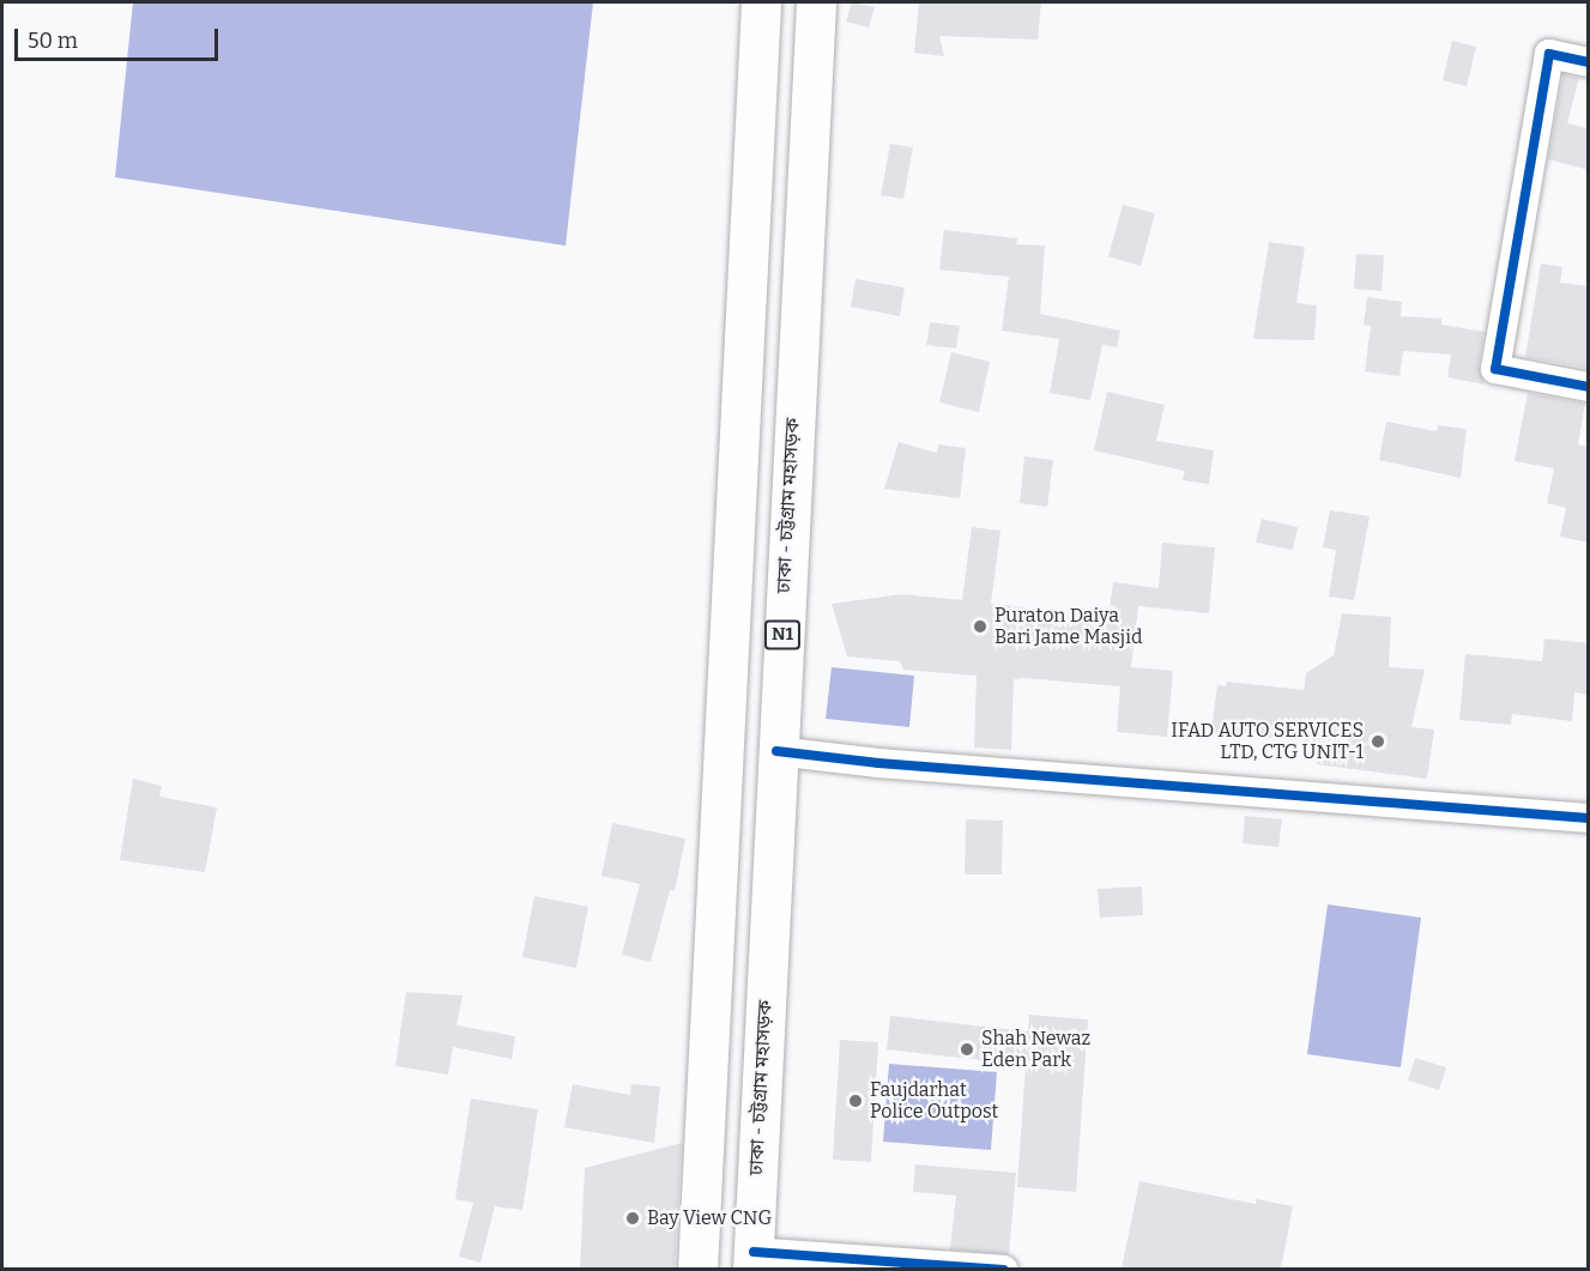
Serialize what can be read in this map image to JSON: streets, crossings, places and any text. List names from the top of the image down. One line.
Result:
{"streets":{"highway":["ঢাকা - চট্টগ্রাম মহাসড়ক","N1"]},"places":["Puraton Daiya Bari Jame Masjid","IFAD AUTO SERVICES LTD, CTG UNIT-1","Shah Newaz Eden Park","Faujdarhat Police Outpost","Bay View CNG"],"scale_bar":"50 m"}
